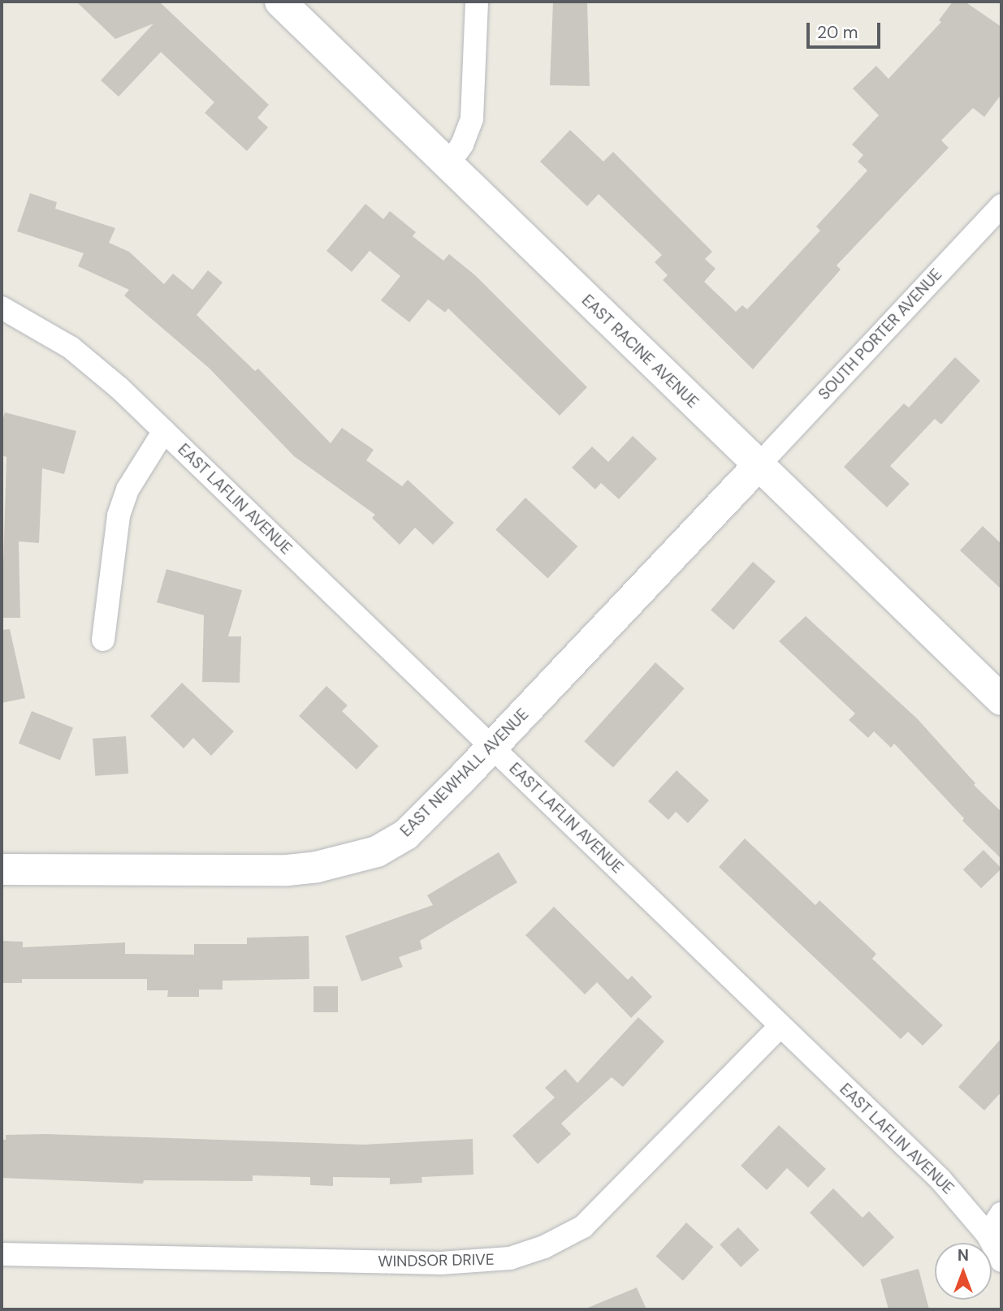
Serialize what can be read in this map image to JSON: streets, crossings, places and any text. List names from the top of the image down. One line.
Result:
{"streets":{"main road":["EAST RACINE AVENUE","EAST NEWHALL AVENUE"],"street":["SOUTH PORTER AVENUE","EAST LAFLIN AVENUE","WINDSOR DRIVE"]},"crossings":[["SOUTH PORTER AVENUE","EAST RACINE AVENUE"],["SOUTH PORTER AVENUE","EAST NEWHALL AVENUE"],["EAST RACINE AVENUE","EAST NEWHALL AVENUE"],["EAST LAFLIN AVENUE","EAST NEWHALL AVENUE"],["EAST LAFLIN AVENUE","WINDSOR DRIVE"]],"scale_bar":"20 m","north":"top"}
